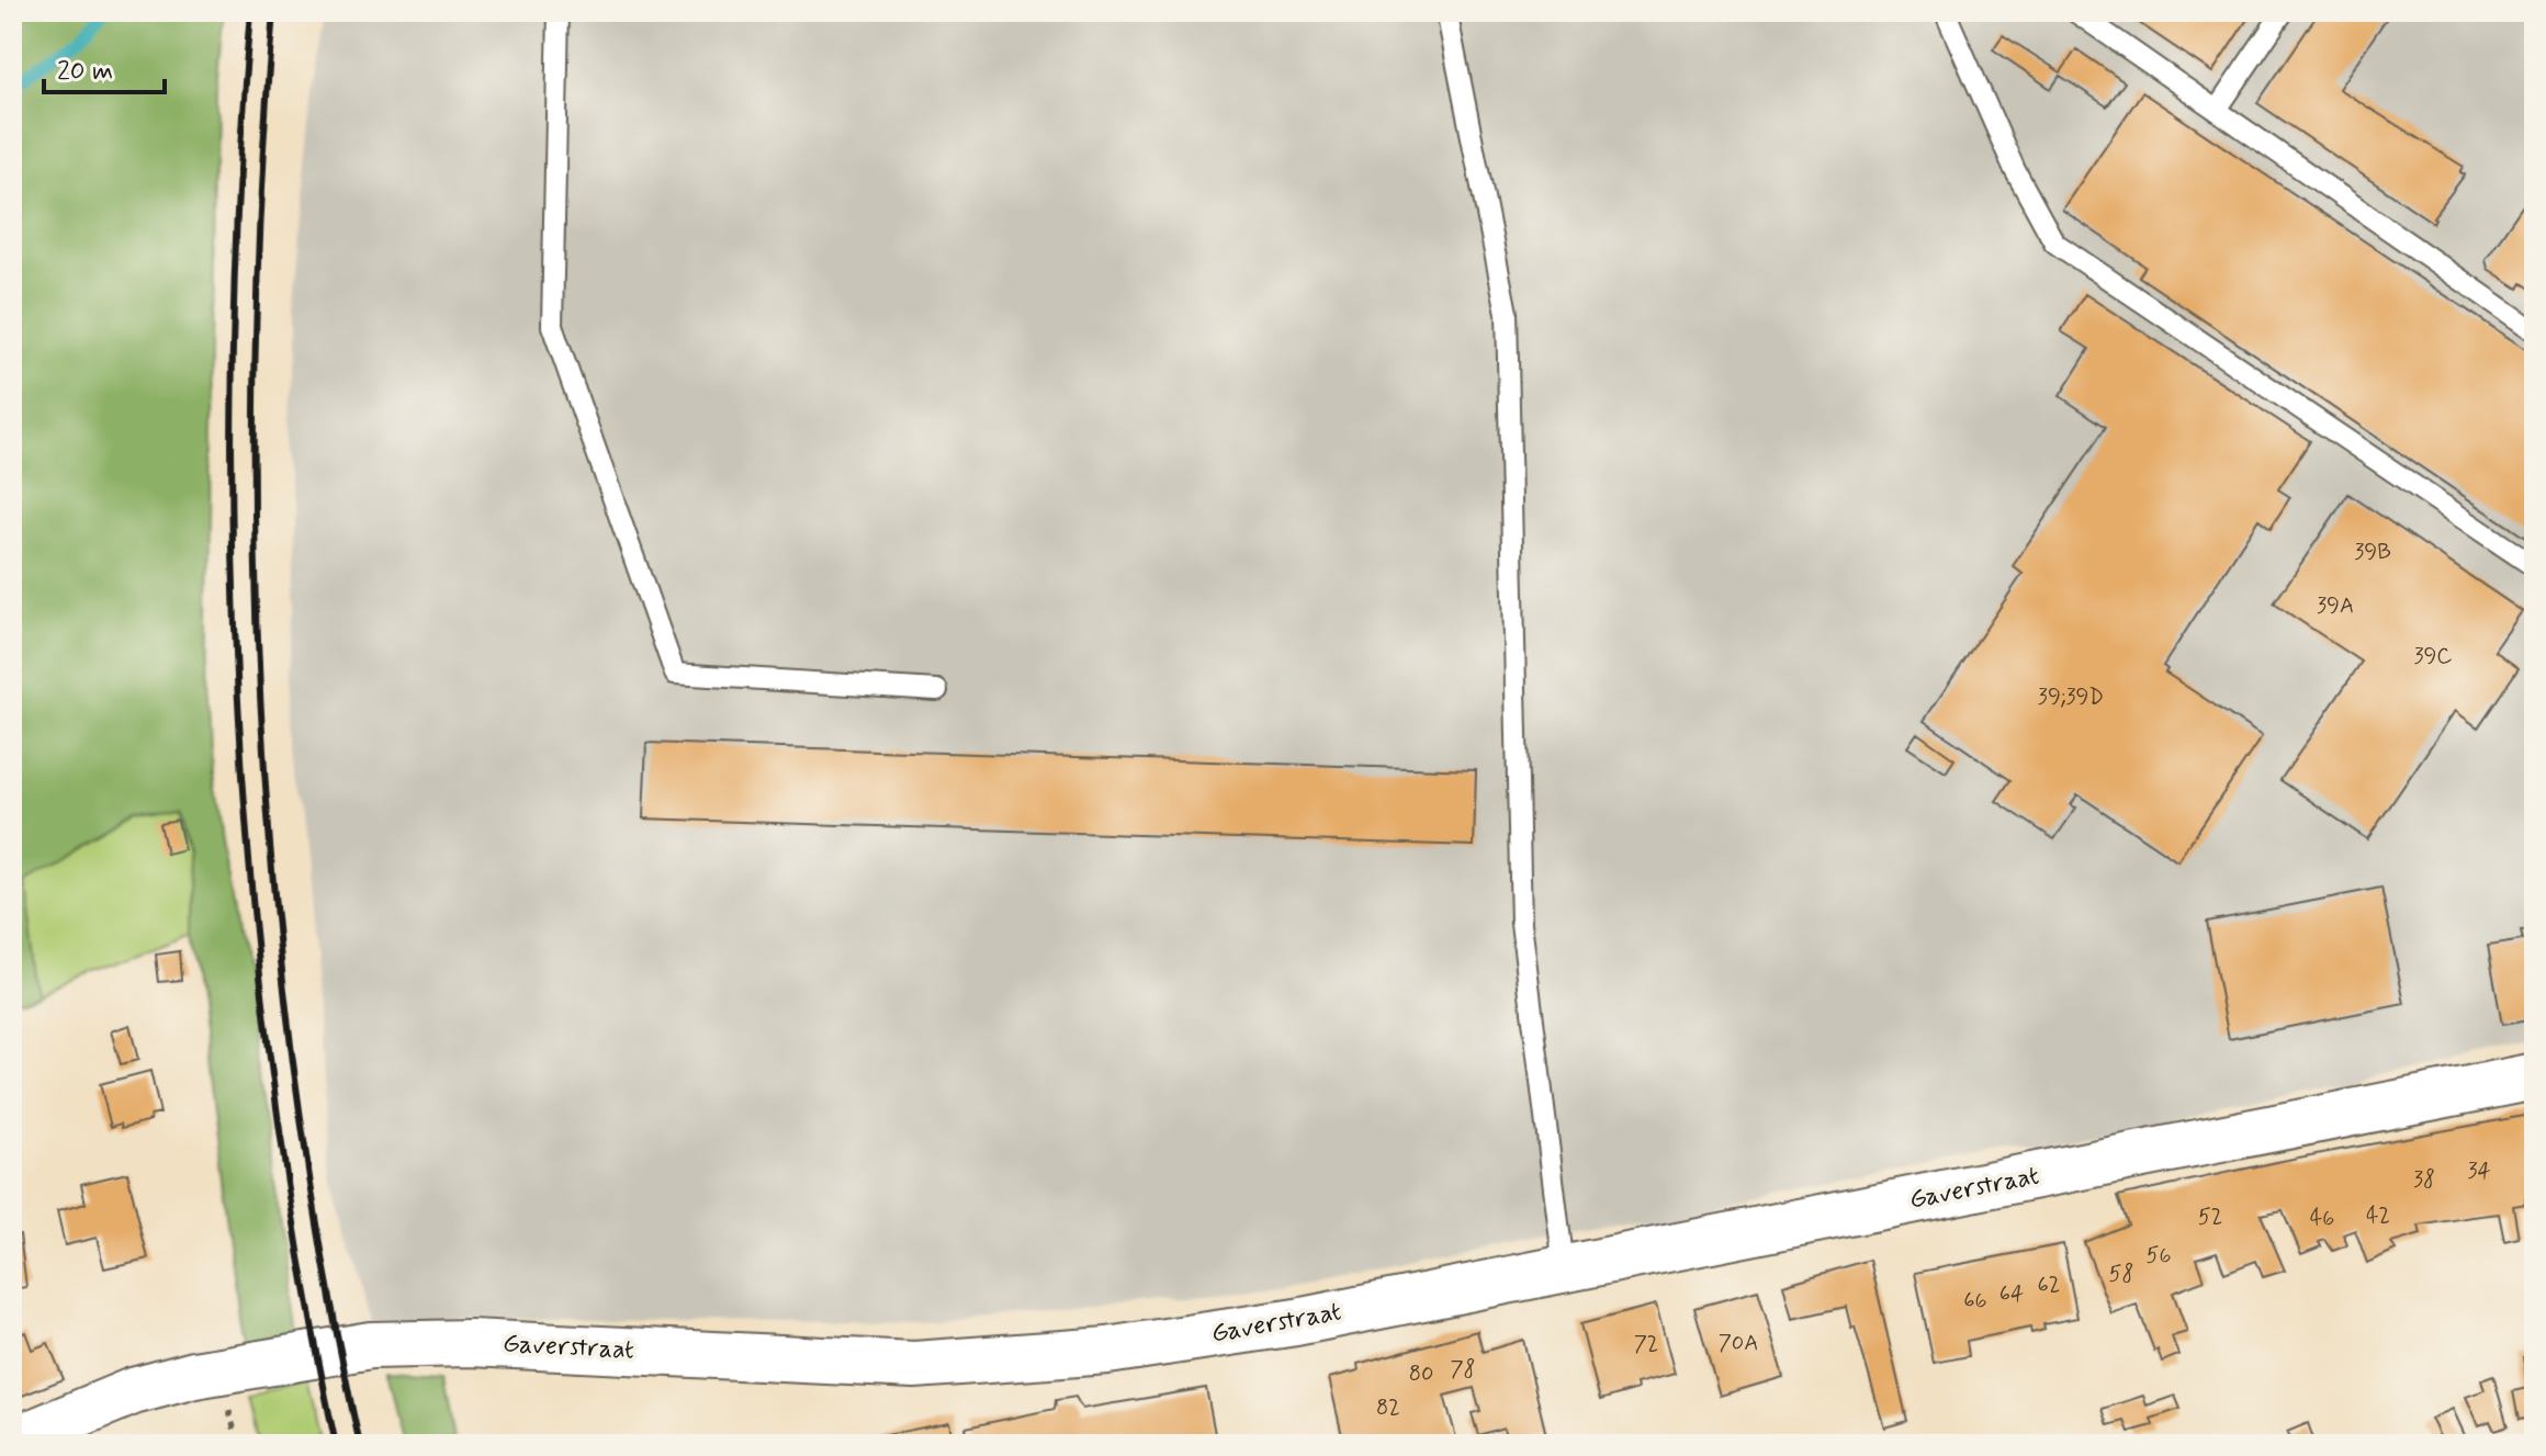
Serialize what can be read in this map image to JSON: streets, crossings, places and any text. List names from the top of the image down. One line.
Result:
{"streets":{"street":["Gaverstraat"]},"house_numbers":["39B","39A","39C","39;39D","34","38","42","52","46","56","58","62","64","66","70A","72","78","80","82"],"scale_bar":"20 m"}
